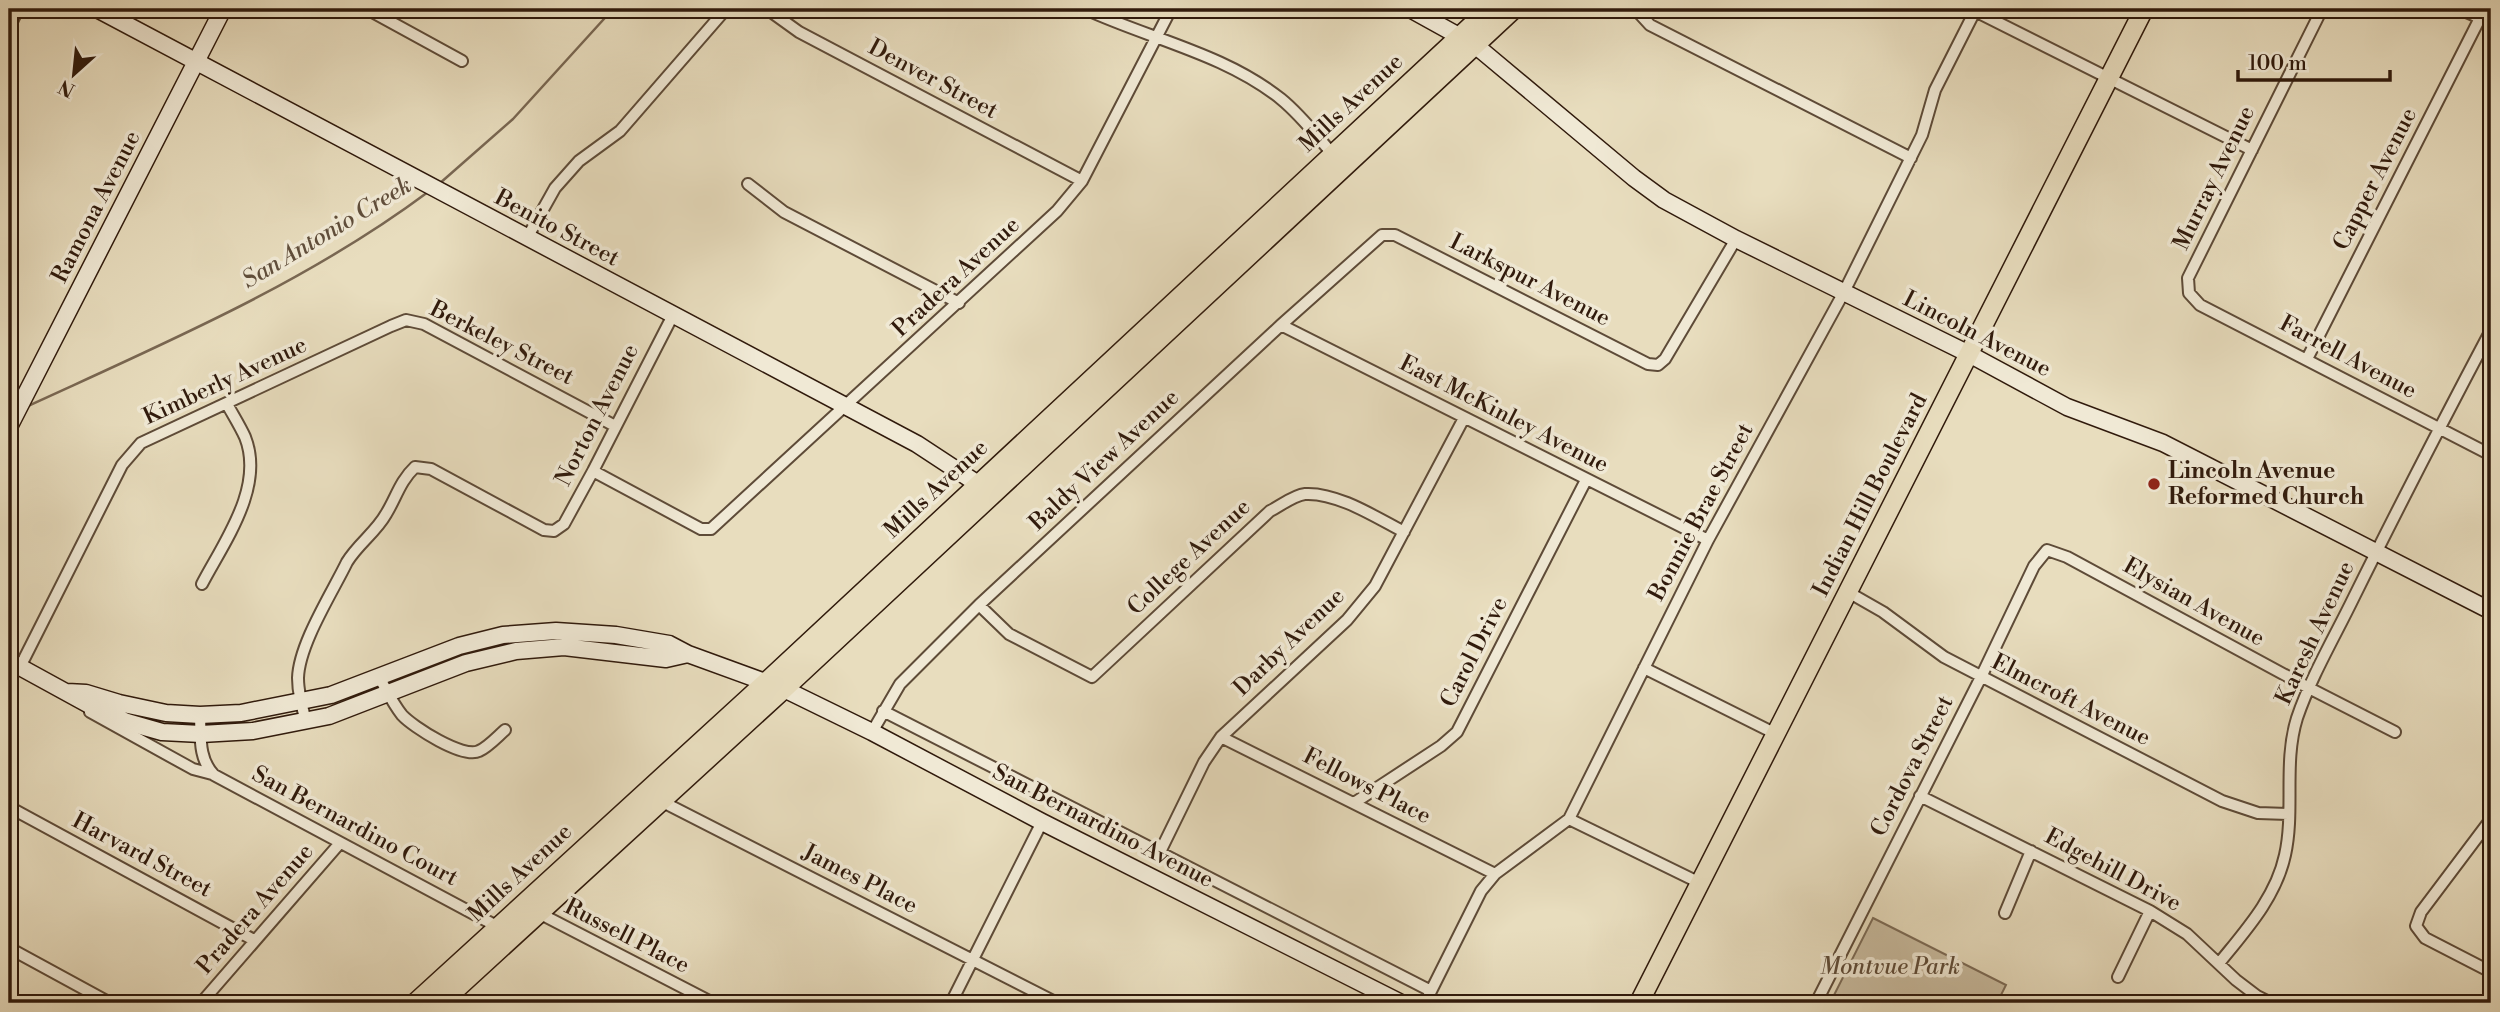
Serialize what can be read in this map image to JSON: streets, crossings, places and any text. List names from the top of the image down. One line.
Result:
{"streets":{"main road":["Mills Avenue","Indian Hill Boulevard"],"street":["Denver Street","Murray Avenue","Capper Avenue","Ramona Avenue","Benito Street","Pradera Avenue","Larkspur Avenue","Lincoln Avenue","Berkeley Street","Farrell Avenue","Kimberly Avenue","East McKinley Avenue","Norton Avenue","Baldy View Avenue","Bonnie Brae Street","College Avenue","Elysian Avenue","Karesh Avenue","Darby Avenue","Carol Drive","Elmcroft Avenue","Cordova Street","Fellows Place","San Bernardino Court","San Bernardino Avenue","Harvard Street","Edgehill Drive","James Place","Russell Place"]},"crossings":[["Denver Street","Pradera Avenue"],["Mills Avenue","Benito Street"],["Mills Avenue","Lincoln Avenue"],["Mills Avenue","San Bernardino Court"],["Mills Avenue","San Bernardino Avenue"],["Mills Avenue","James Place"],["Mills Avenue","Russell Place"],["Murray Avenue","Farrell Avenue"],["Capper Avenue","Farrell Avenue"],["Ramona Avenue","Benito Street"],["Benito Street","Pradera Avenue"],["Benito Street","Norton Avenue"],["Pradera Avenue","Norton Avenue"],["Pradera Avenue","San Bernardino Court"],["Pradera Avenue","Harvard Street"],["Larkspur Avenue","Lincoln Avenue"],["Larkspur Avenue","Baldy View Avenue"],["Lincoln Avenue","Indian Hill Boulevard"],["Lincoln Avenue","Bonnie Brae Street"],["Lincoln Avenue","Karesh Avenue"],["Berkeley Street","Kimberly Avenue"],["Berkeley Street","Norton Avenue"],["Farrell Avenue","Karesh Avenue"],["East McKinley Avenue","Baldy View Avenue"],["East McKinley Avenue","Bonnie Brae Street"],["East McKinley Avenue","Darby Avenue"],["East McKinley Avenue","Carol Drive"],["Norton Avenue","San Bernardino Avenue"],["Baldy View Avenue","College Avenue"],["Baldy View Avenue","San Bernardino Avenue"],["Indian Hill Boulevard","Elmcroft Avenue"],["Bonnie Brae Street","Fellows Place"],["College Avenue","Darby Avenue"],["Elysian Avenue","Karesh Avenue"],["Elysian Avenue","Cordova Street"],["Karesh Avenue","Elmcroft Avenue"],["Karesh Avenue","Edgehill Drive"],["Darby Avenue","Fellows Place"],["Carol Drive","Fellows Place"],["Elmcroft Avenue","Cordova Street"],["Cordova Street","Edgehill Drive"],["San Bernardino Court","San Bernardino Avenue"]],"water":["San Antonio Creek"],"parks":["Montvue Park"],"places":["Lincoln Avenue Reformed Church"],"scale_bar":"100 m","north":"bottom left"}
